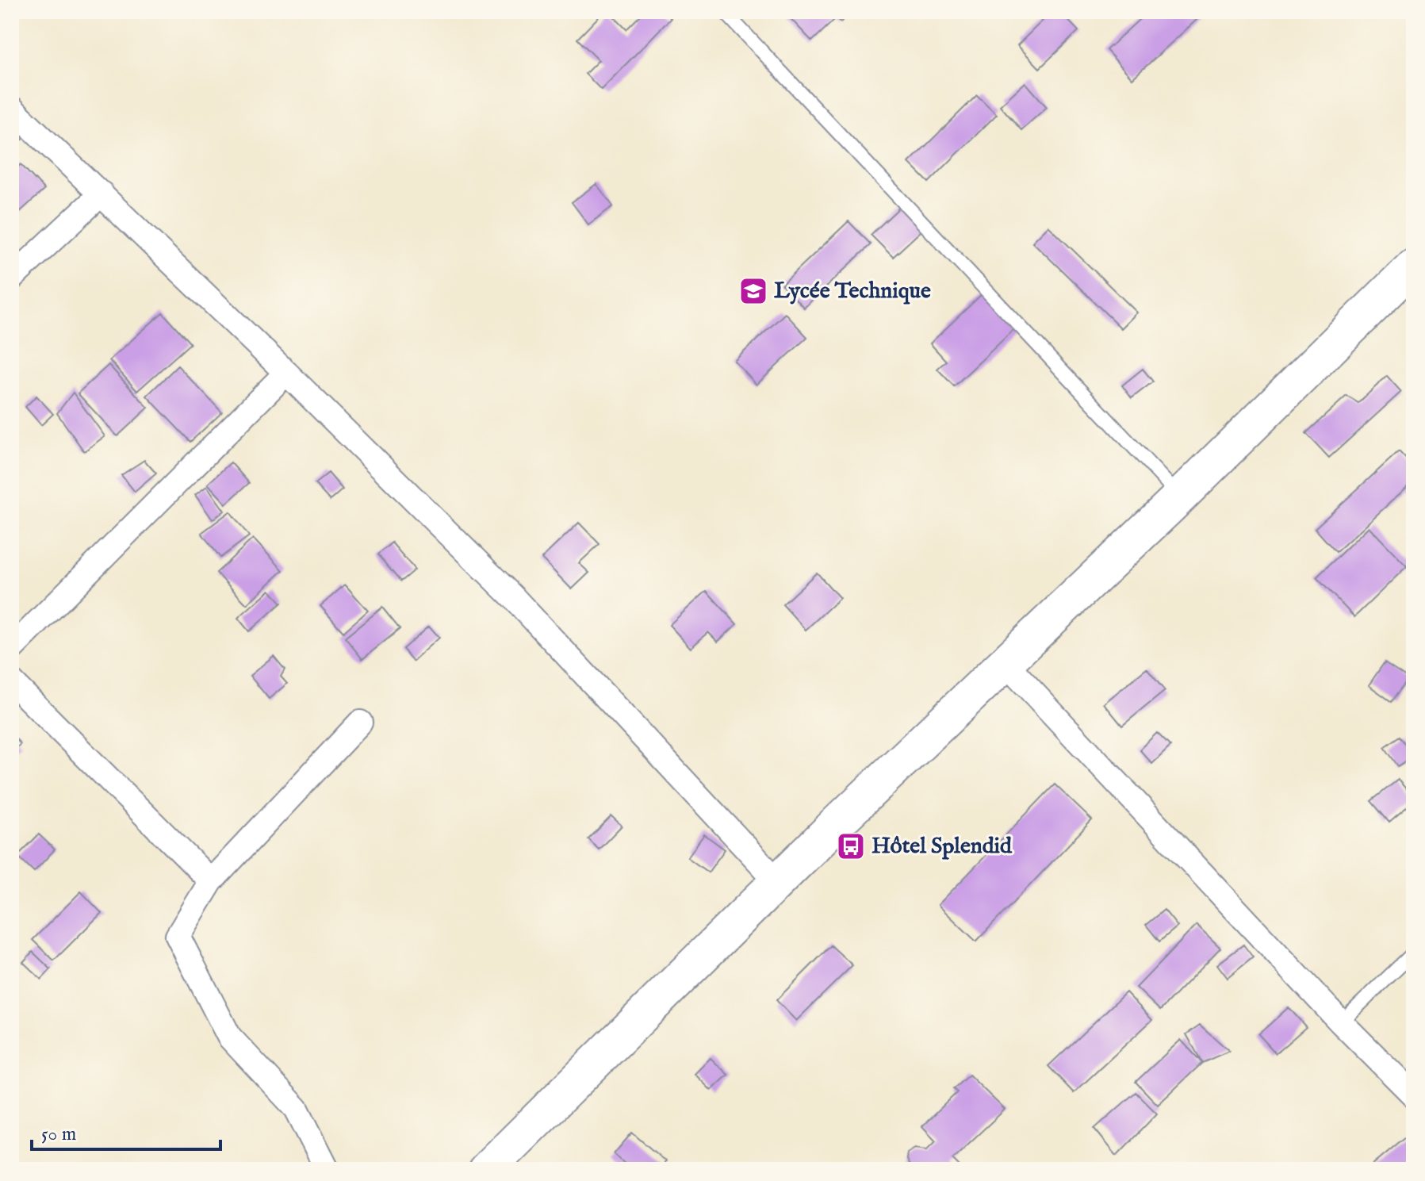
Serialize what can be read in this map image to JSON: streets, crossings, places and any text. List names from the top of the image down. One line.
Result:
{"places":{"school or university":["Lycée Technique"],"bus stop":["Hôtel Splendid"]},"scale_bar":"50 m"}
